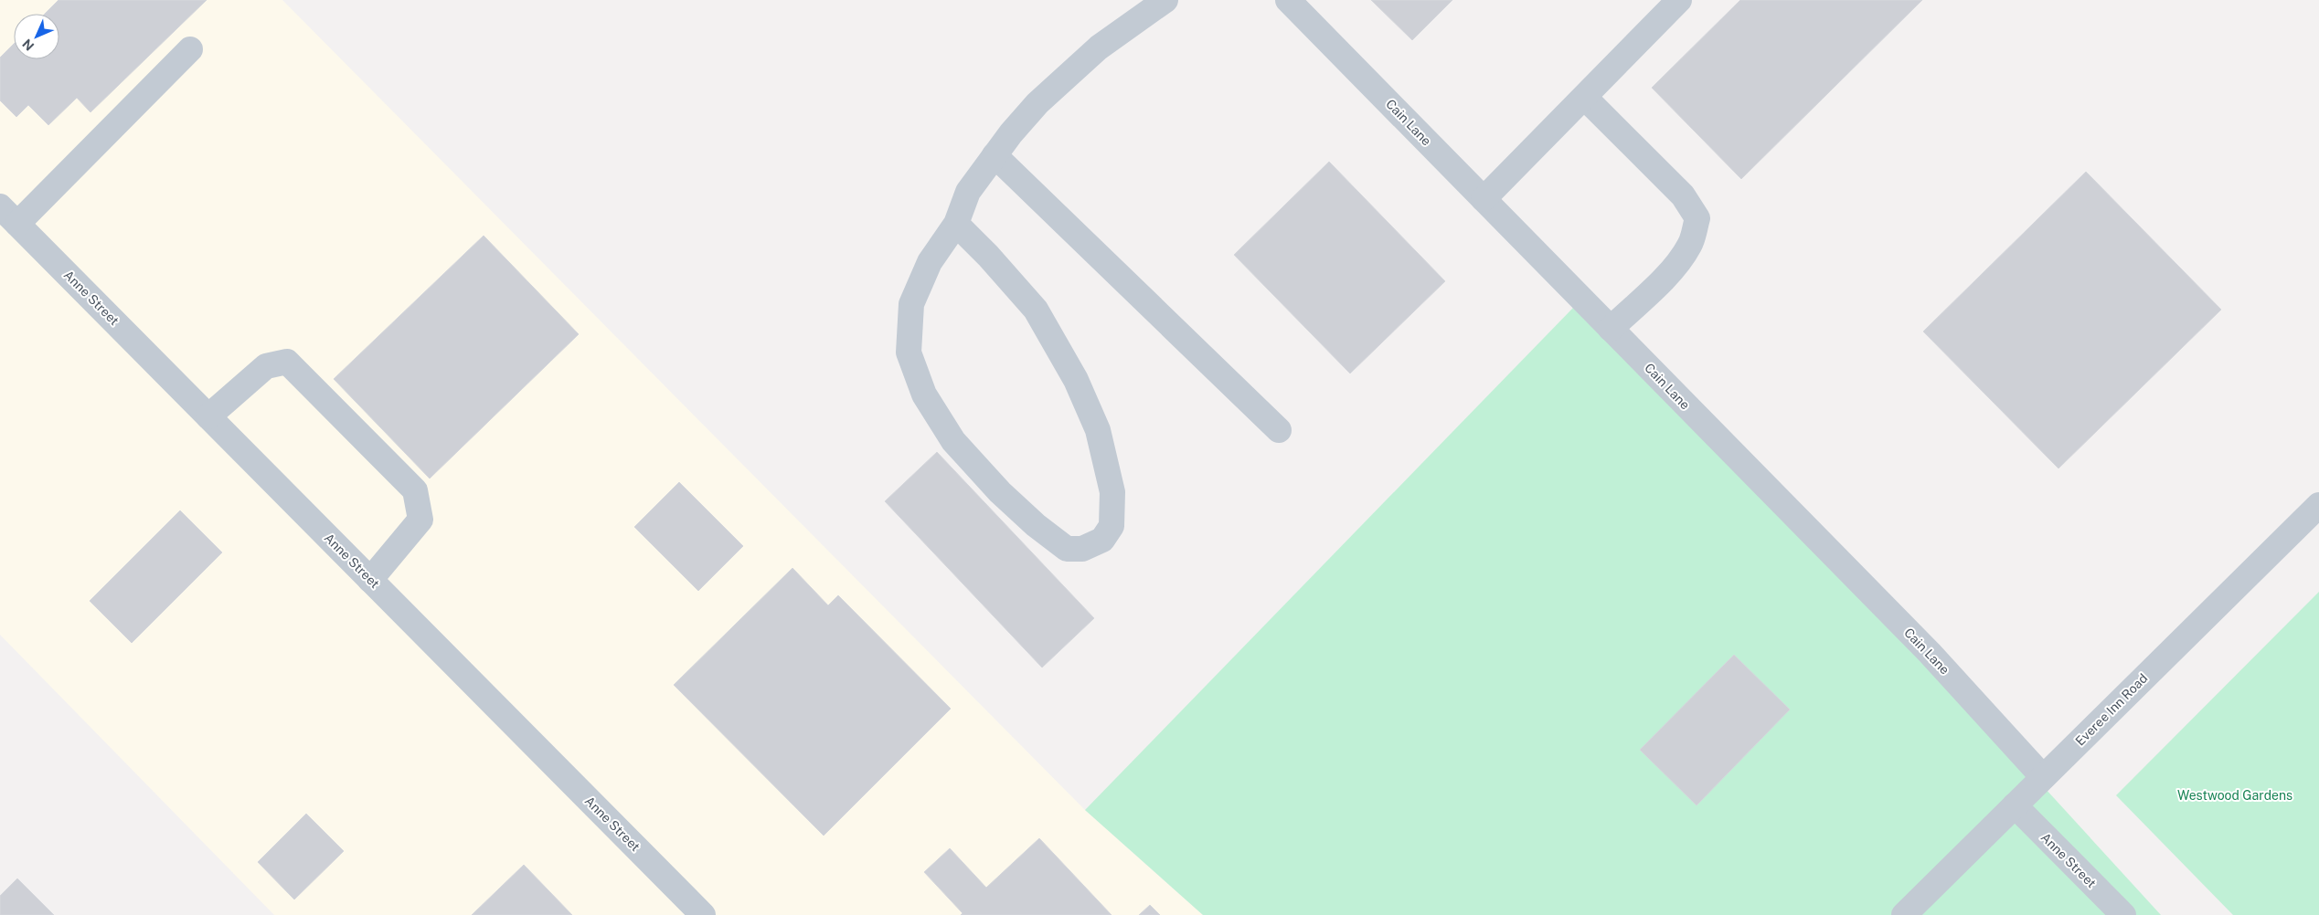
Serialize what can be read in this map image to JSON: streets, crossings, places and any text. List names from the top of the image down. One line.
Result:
{"streets":{"street":["Cain Lane","Anne Street","Everee Inn Road"]},"crossings":[["Cain Lane","Everee Inn Road"],["Anne Street","Everee Inn Road"]],"parks":["Westwood Gardens"],"north":"bottom left"}
